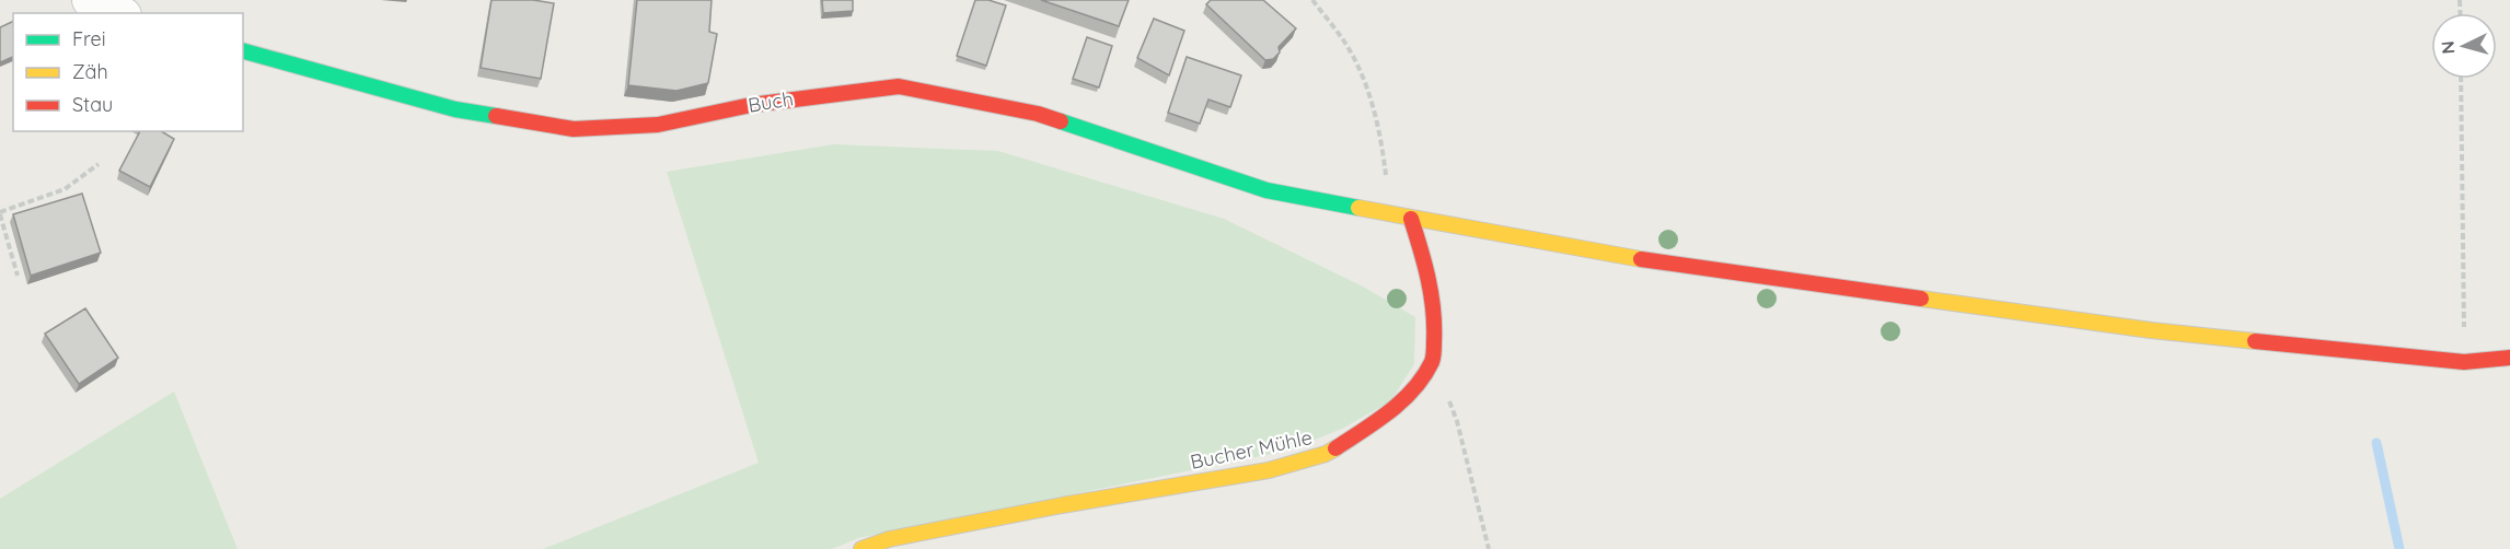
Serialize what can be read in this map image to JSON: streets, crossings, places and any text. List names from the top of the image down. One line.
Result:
{"streets":{"street":["Buch","Bucher Mühle"]},"legend":["Frei","Zäh","Stau"],"north":"left"}
